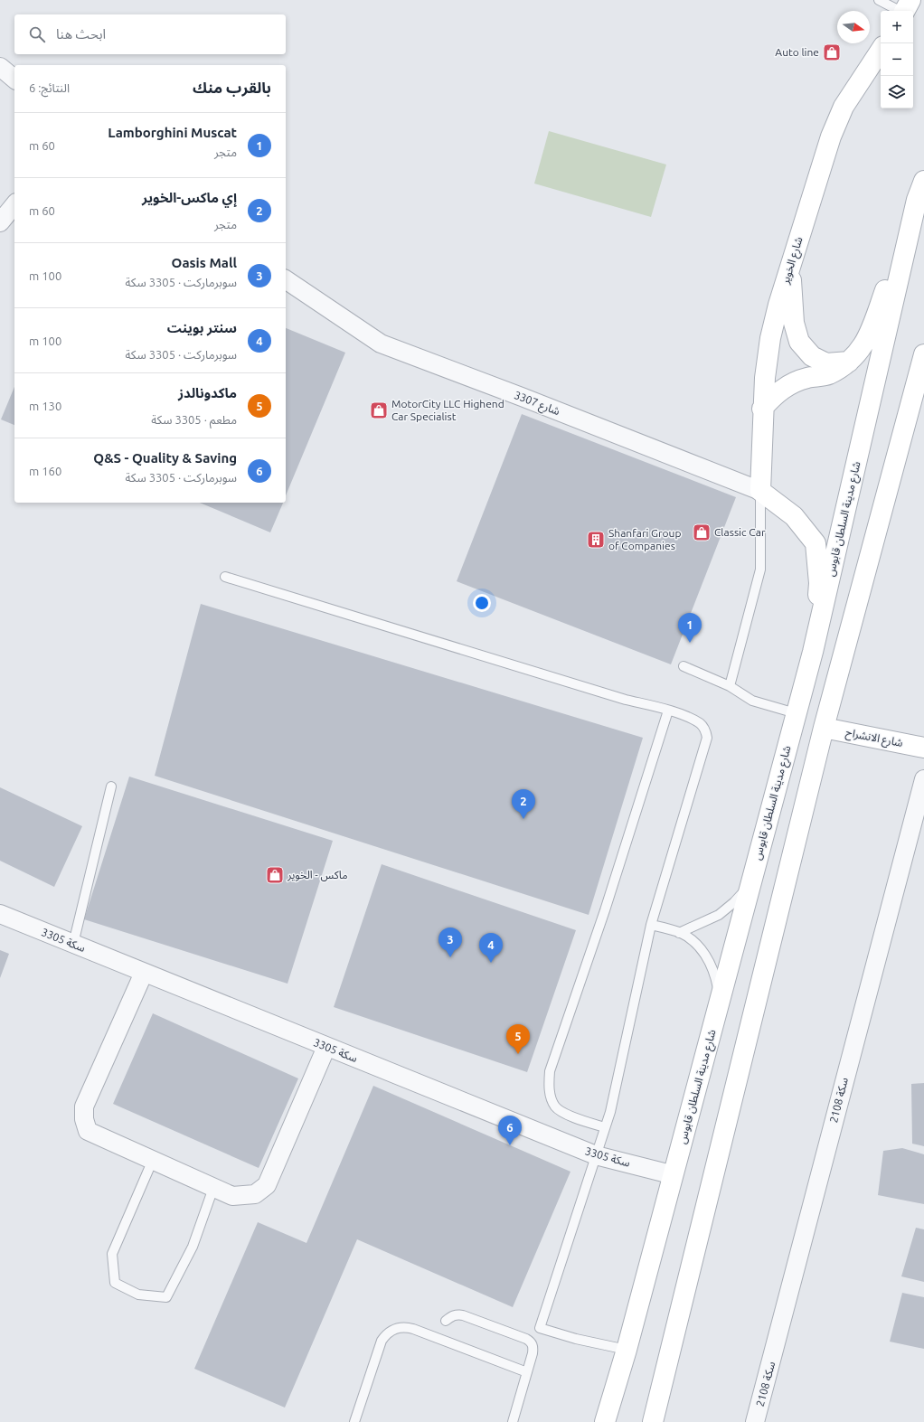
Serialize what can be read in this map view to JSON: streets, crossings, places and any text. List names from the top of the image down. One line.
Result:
{"streets":{"main road":["شارع الخوير","شارع مدينة السلطان قابوس","شارع الانشراح"],"street":["3307 شارع","3305 سكة","سكة 2108"]},"crossings":[["شارع الخوير","3307 شارع"],["شارع مدينة السلطان قابوس","3305 سكة"]],"places":{"shop":["Auto line","MotorCity LLC Highend Car Specialist","Classic Car","ماكس - الخوير"],"building":["Shanfari Group of Companies"]},"north":"right","page":{"map_buttons":["+","−"],"search":"ابحث هنا","heading":["بالقرب منك","النتائج: 6"],"list":[{"mark":"1","name":"Lamborghini Muscat","note":"متجر","value":"60 m"},{"mark":"2","name":"إي ماكس-الخوير","note":"متجر","value":"60 m"},{"mark":"3","name":"Oasis Mall","note":"سوبرماركت · 3305 سكة","value":"100 m"},{"mark":"4","name":"سنتر بوينت","note":"سوبرماركت · 3305 سكة","value":"100 m"},{"mark":"5","name":"ماكدونالدز","note":"مطعم · 3305 سكة","value":"130 m"},{"mark":"6","name":"Q&S - Quality & Saving","note":"سوبرماركت · 3305 سكة","value":"160 m"}],"pins":["1","2","3","4","5","6"]}}
